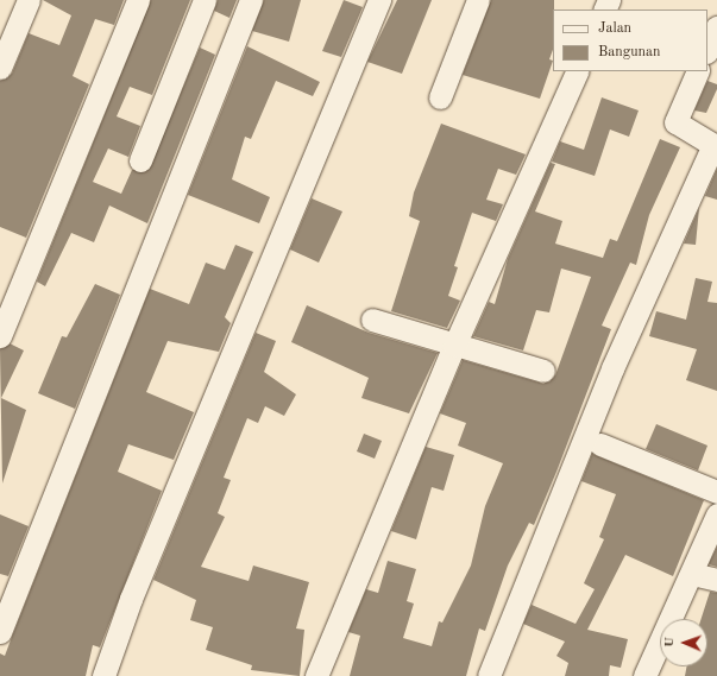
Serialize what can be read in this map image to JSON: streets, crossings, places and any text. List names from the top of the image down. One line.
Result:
{"legend":["Jalan","Bangunan"],"north":"left"}
